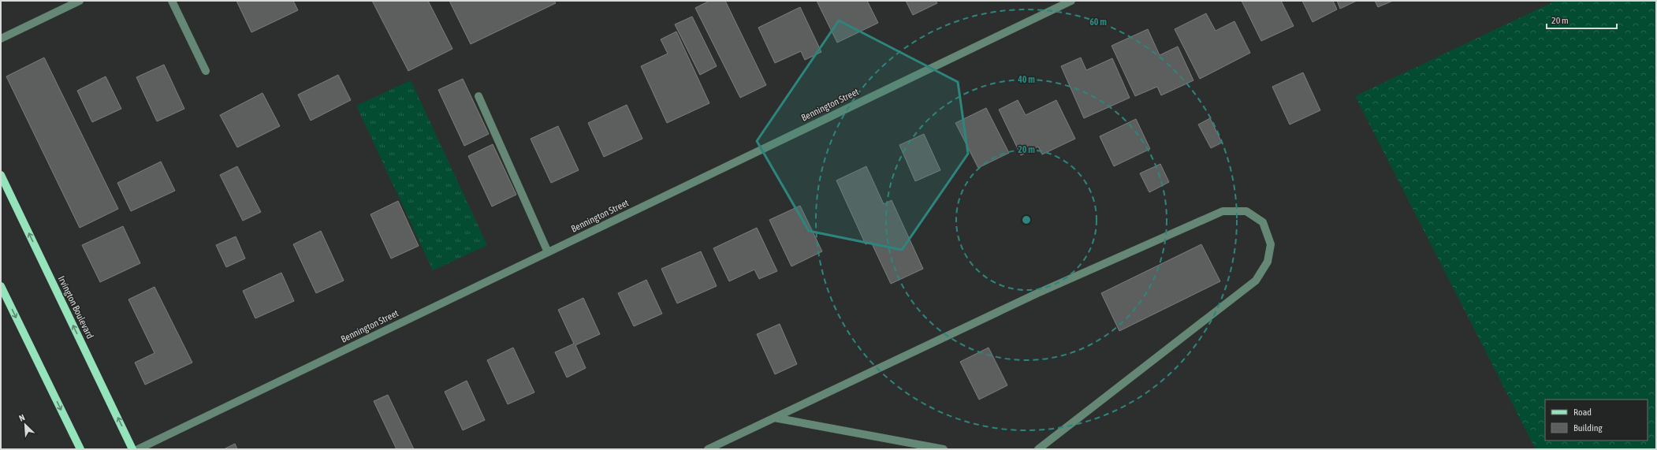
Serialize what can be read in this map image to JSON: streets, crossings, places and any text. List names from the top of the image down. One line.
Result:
{"streets":{"main road":["Irvington Boulevard"],"street":["Bennington Street"]},"legend":["Road","Building"],"scale_bar":"20 m","north":"top left","rings":["60 m","40 m","20 m"]}
